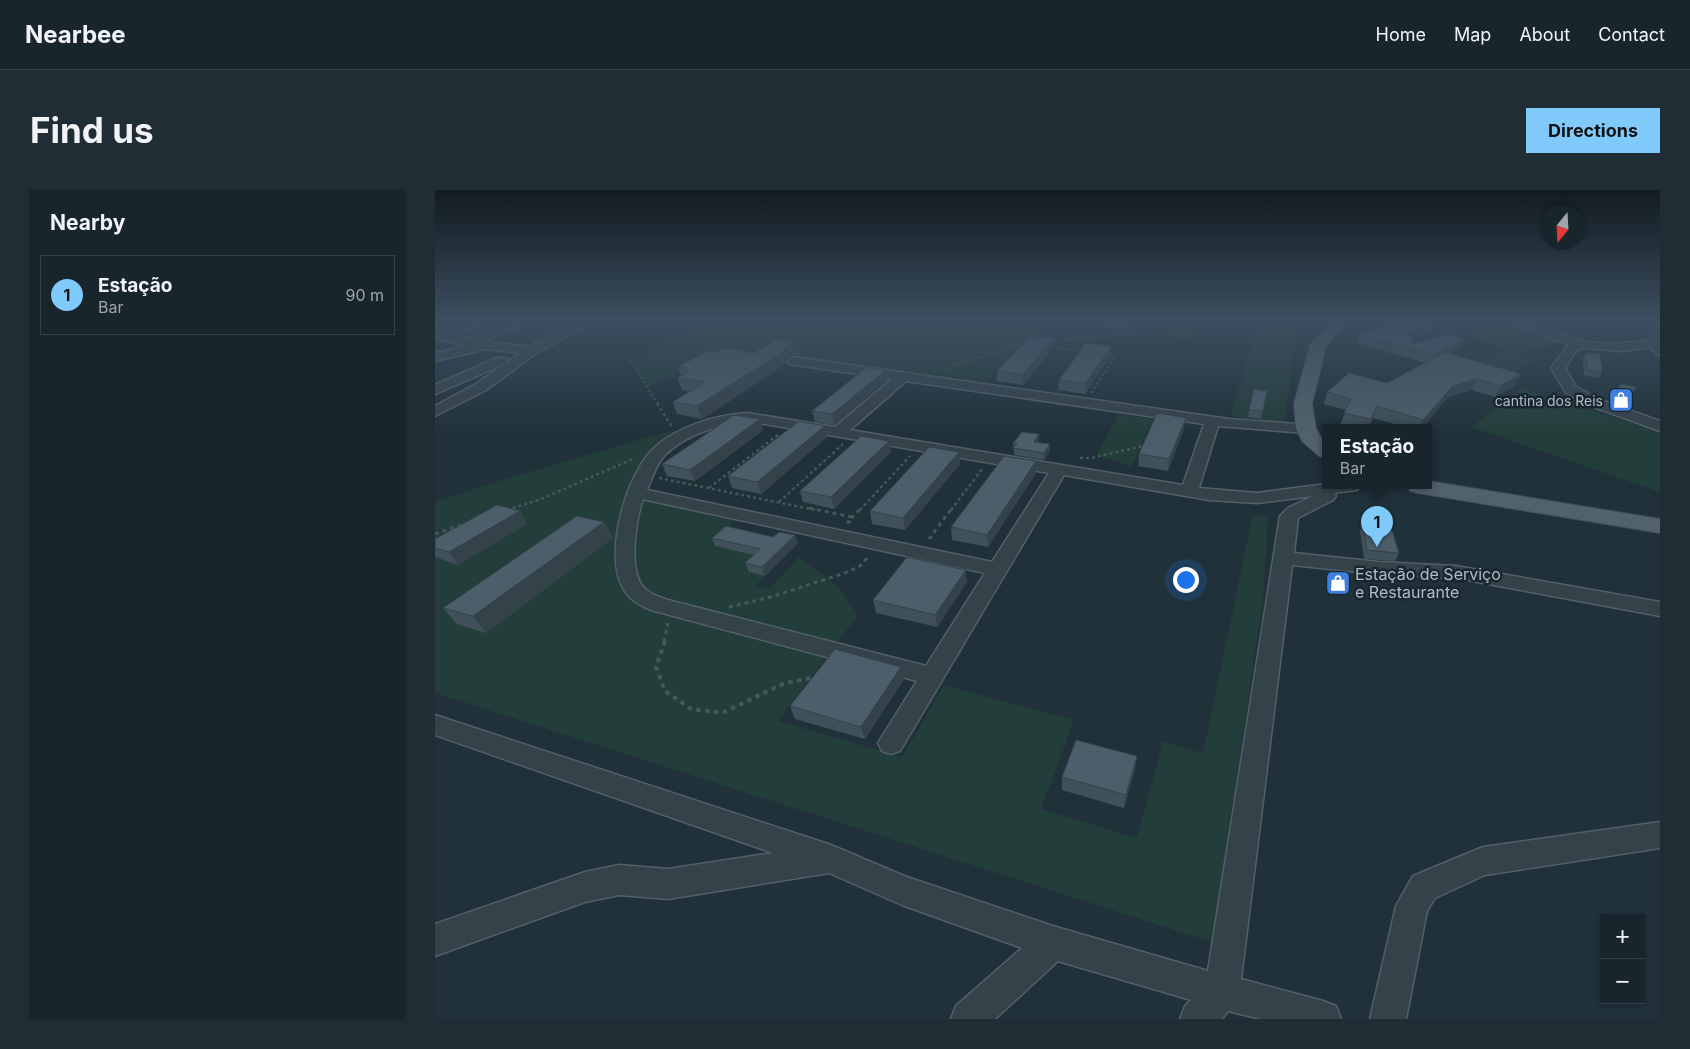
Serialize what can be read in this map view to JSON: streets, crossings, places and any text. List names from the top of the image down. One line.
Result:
{"places":{"shop":["cantina dos Reis","Estação de Serviço e Restaurante"]},"north":"bottom","page":{"header":"Nearbee","nav":["Home","Map","About","Contact"],"buttons":"Directions","title":"Find us","heading":"Nearby","list":[{"mark":"1","name":"Estação","note":"Bar","value":"90 m"}],"popup":["Estação","Bar"],"pins":"1","map_buttons":["+","−"]}}
